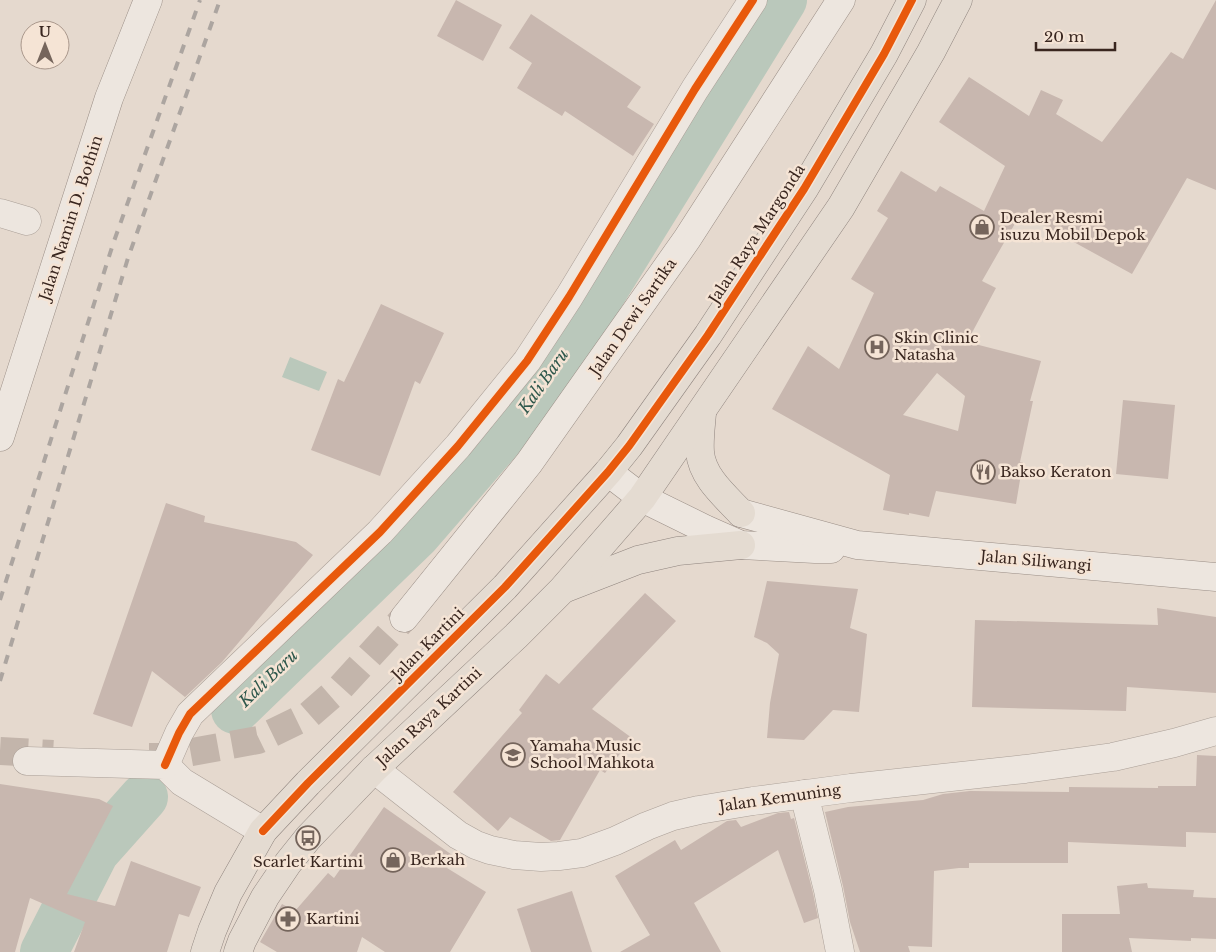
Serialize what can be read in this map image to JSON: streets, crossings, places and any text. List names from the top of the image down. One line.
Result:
{"streets":{"main road":["Jalan Raya Margonda","Jalan Kartini","Jalan Raya Kartini"],"street":["Jalan Namin D. Bothin","Jalan Dewi Sartika","Jalan Siliwangi","Jalan Kemuning"]},"crossings":[["Jalan Raya Margonda","Jalan Siliwangi"],["Jalan Raya Margonda","Jalan Kartini"],["Jalan Siliwangi","Jalan Kartini"],["Jalan Siliwangi","Jalan Raya Kartini"],["Jalan Raya Kartini","Jalan Kemuning"]],"water":["Kali Baru"],"places":{"shop":["Dealer Resmi isuzu Mobil Depok","Berkah"],"hospital":["Skin Clinic Natasha"],"restaurant":["Bakso Keraton"],"school or university":["Yamaha Music School Mahkota"],"bus stop":["Scarlet Kartini"],"pharmacy":["Kartini"]},"scale_bar":"20 m","north":"top"}
